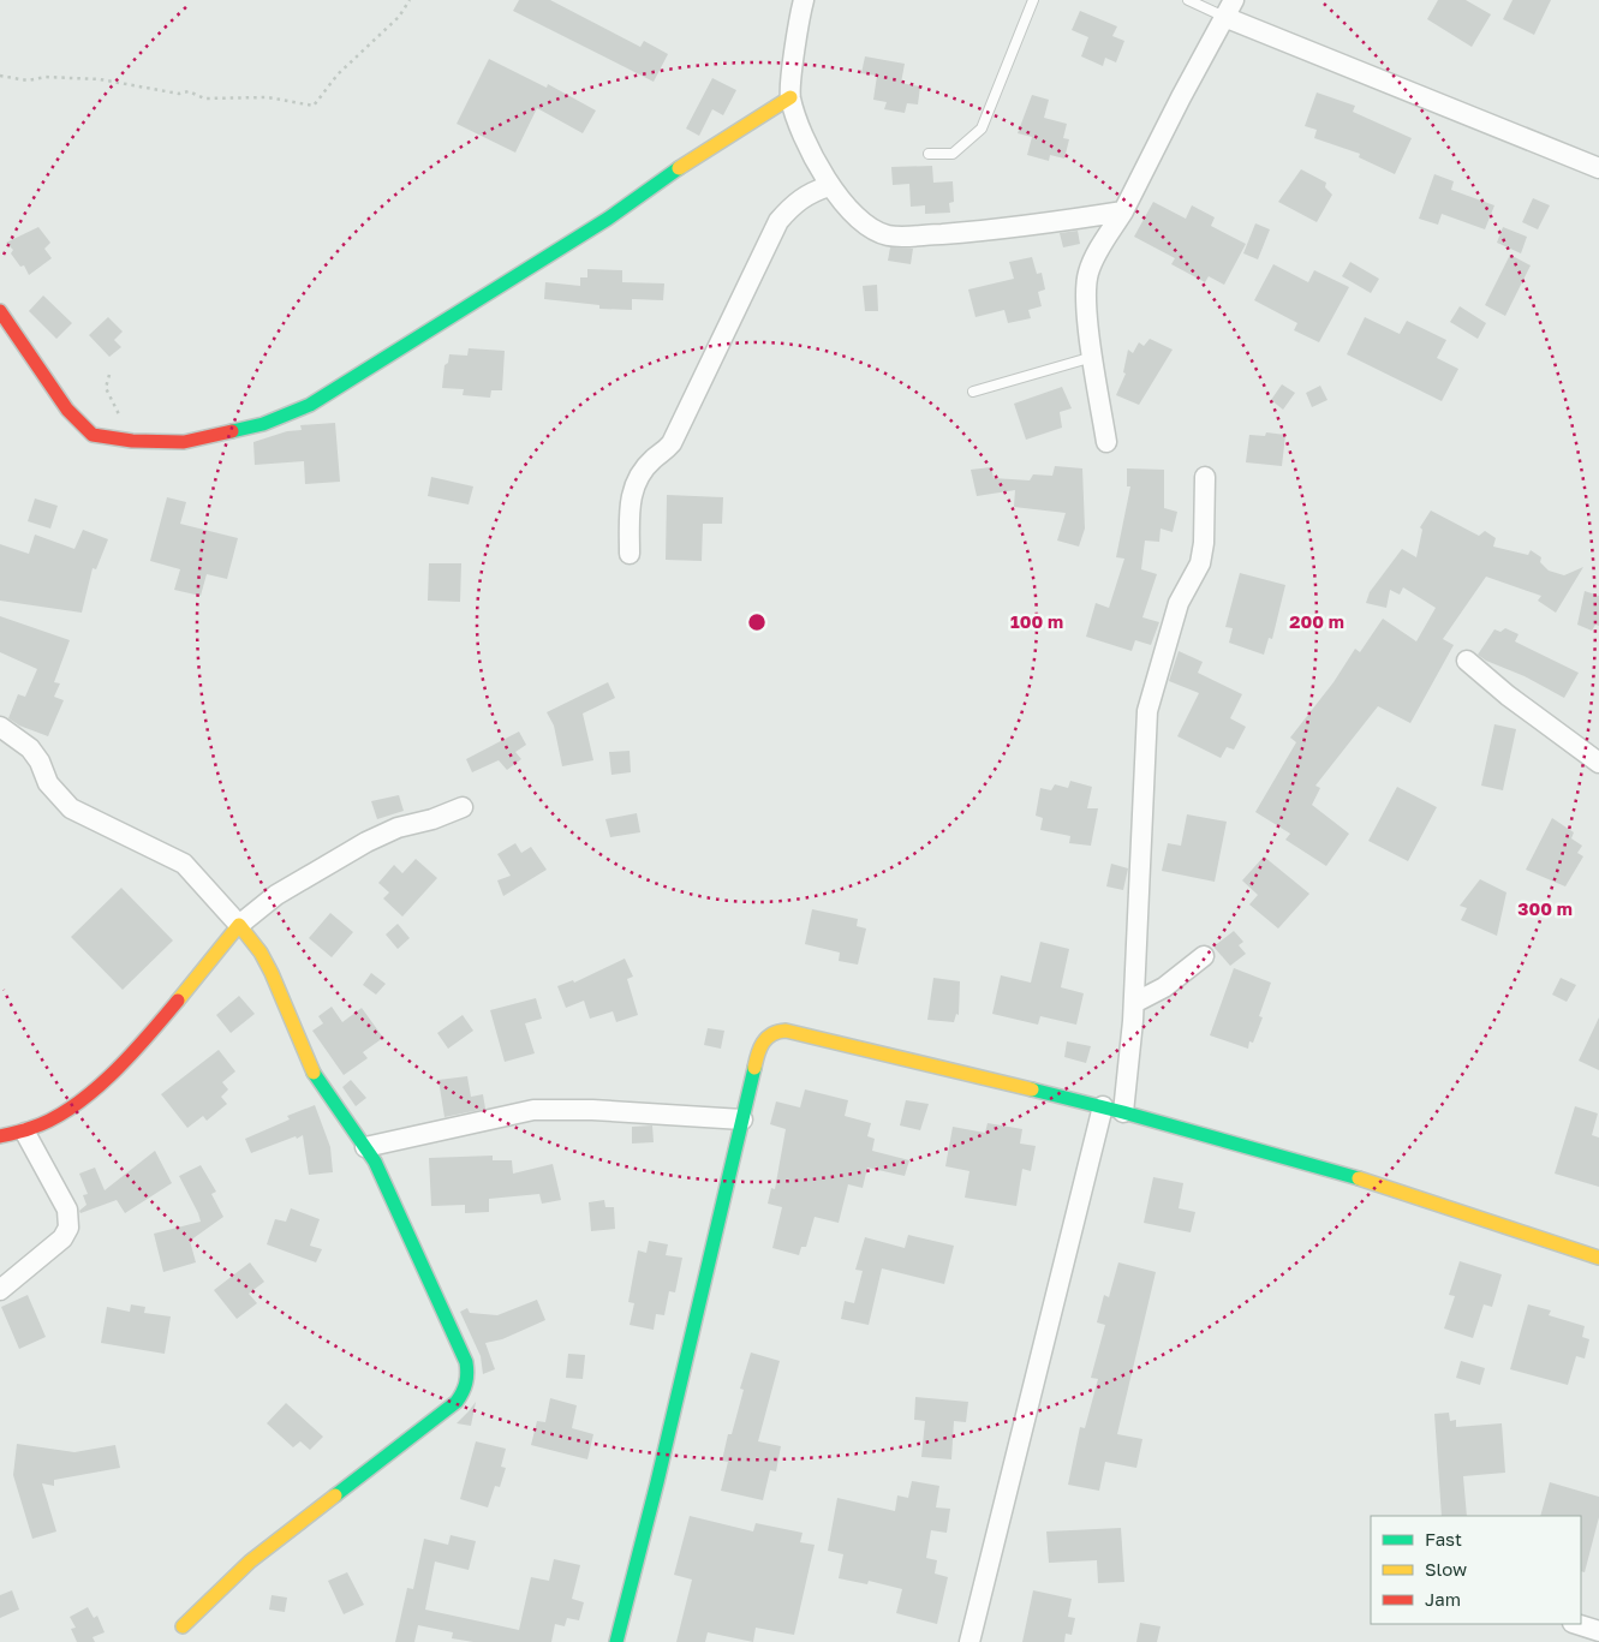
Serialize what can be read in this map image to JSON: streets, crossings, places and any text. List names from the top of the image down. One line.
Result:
{"legend":["Fast","Slow","Jam"],"rings":["100 m","200 m","300 m"]}
